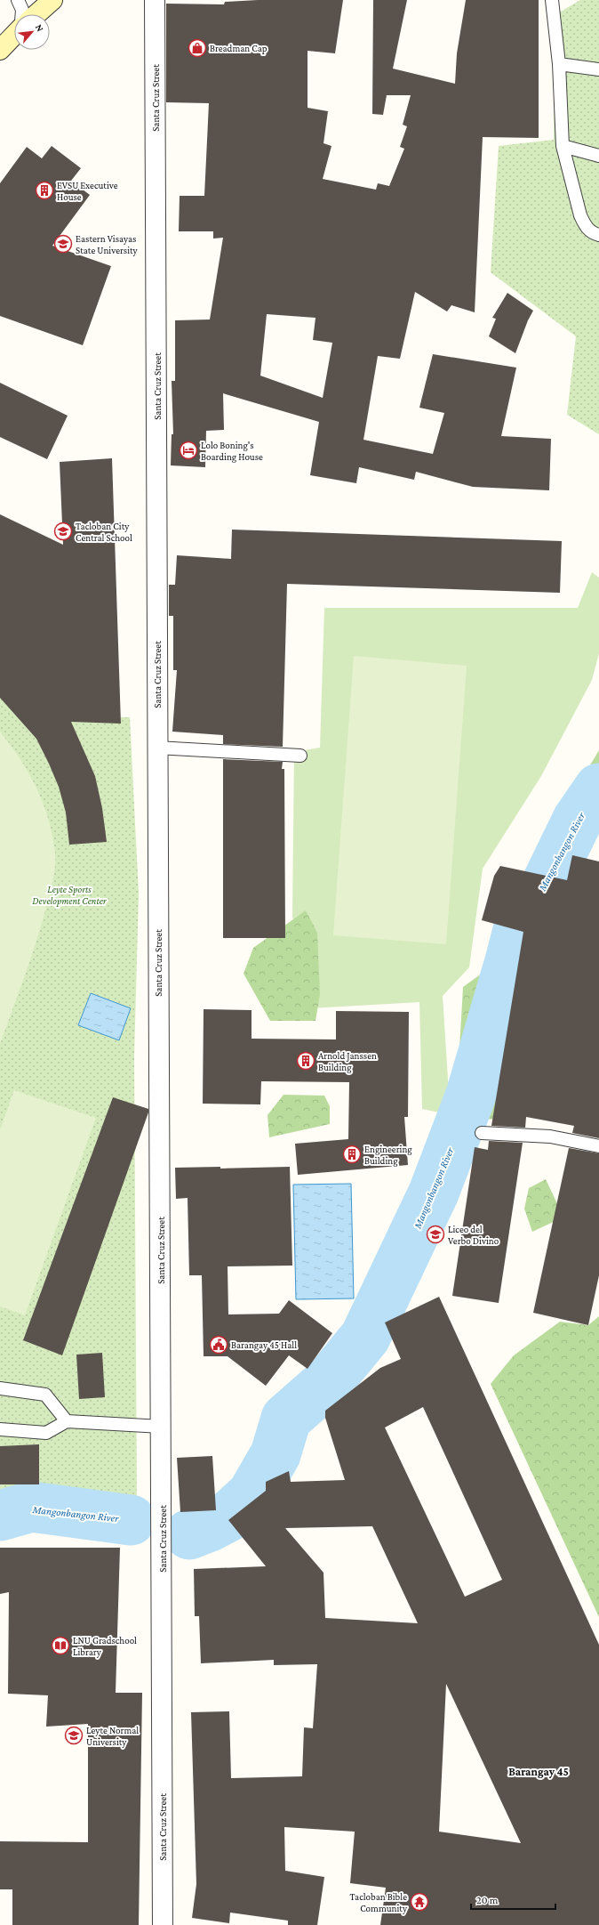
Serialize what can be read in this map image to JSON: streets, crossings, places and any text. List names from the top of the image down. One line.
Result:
{"streets":{"street":["Santa Cruz Street"]},"districts":["Barangay 45"],"water":["Mangonbangon River"],"parks":["Leyte Sports Development Center"],"places":{"shop":["Breadman Cap"],"building":["EVSU Executive House","Arnold Janssen Building","Engineering Building"],"school or university":["Eastern Visayas State University","Tacloban City Central School","Liceo del Verbo Divino","Leyte Normal University"],"hotel":["Lolo Boning's Boarding House"],"public building":["Barangay 45 Hall"],"library":["LNU Gradschool Library"],"temple":["Tacloban Bible Community"]},"scale_bar":"20 m","north":"top right"}
